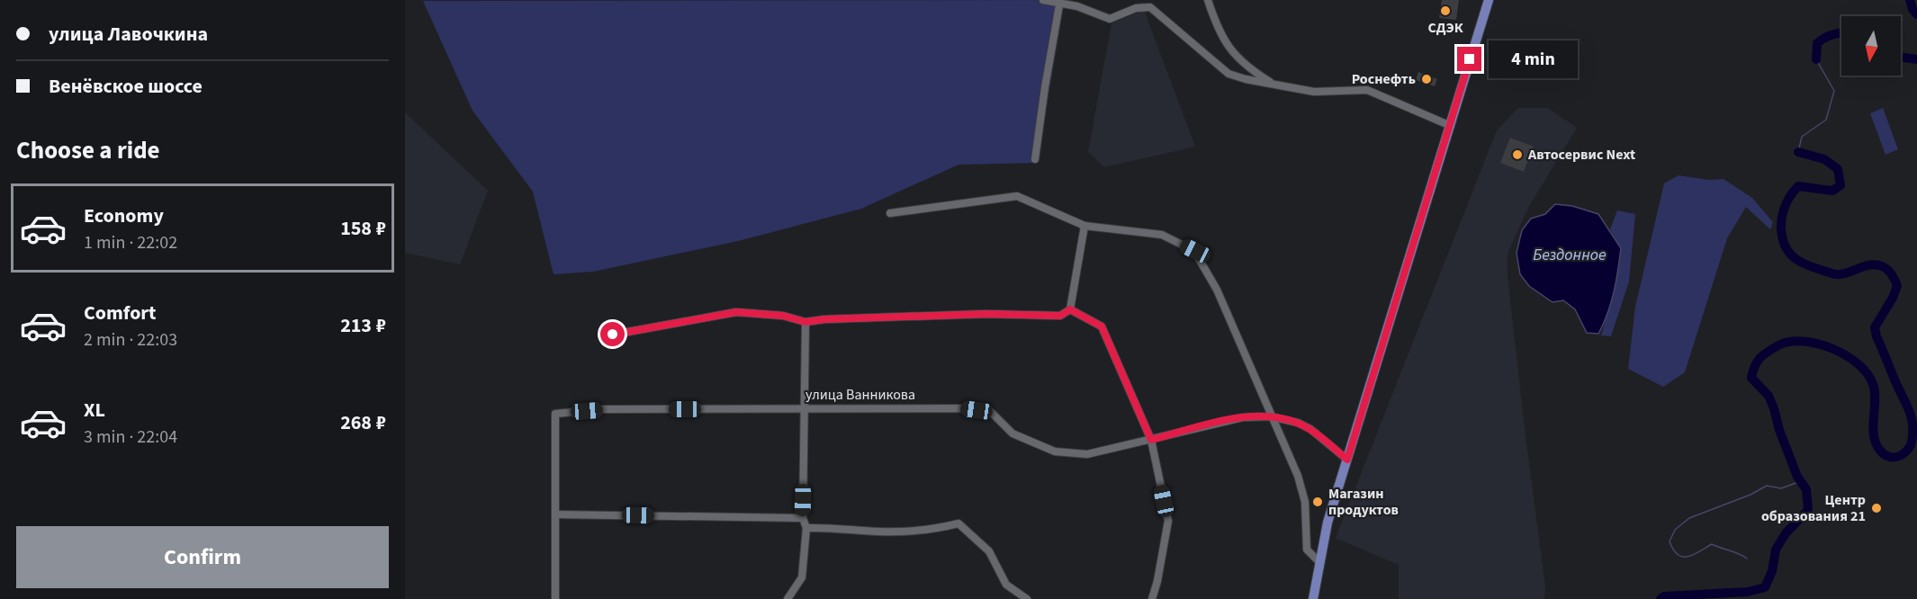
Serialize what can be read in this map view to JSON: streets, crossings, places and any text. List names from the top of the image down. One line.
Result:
{"streets":{"street":["улица Ванникова"]},"water":["Бездонное"],"places":["СДЭК","Роснефть","Автосервис Next","Магазин продуктов","Центр образования 21"],"north":"bottom","page":{"banner":["улица Лавочкина","Венёвское шоссе"],"bubble":"4 min","heading":"Choose a ride","list":[{"name":"Economy","note":"1 min · 22:02","value":"158 ₽"},{"name":"Comfort","note":"2 min · 22:03","value":"213 ₽"},{"name":"XL","note":"3 min · 22:04","value":"268 ₽"}],"buttons":"Confirm"}}
